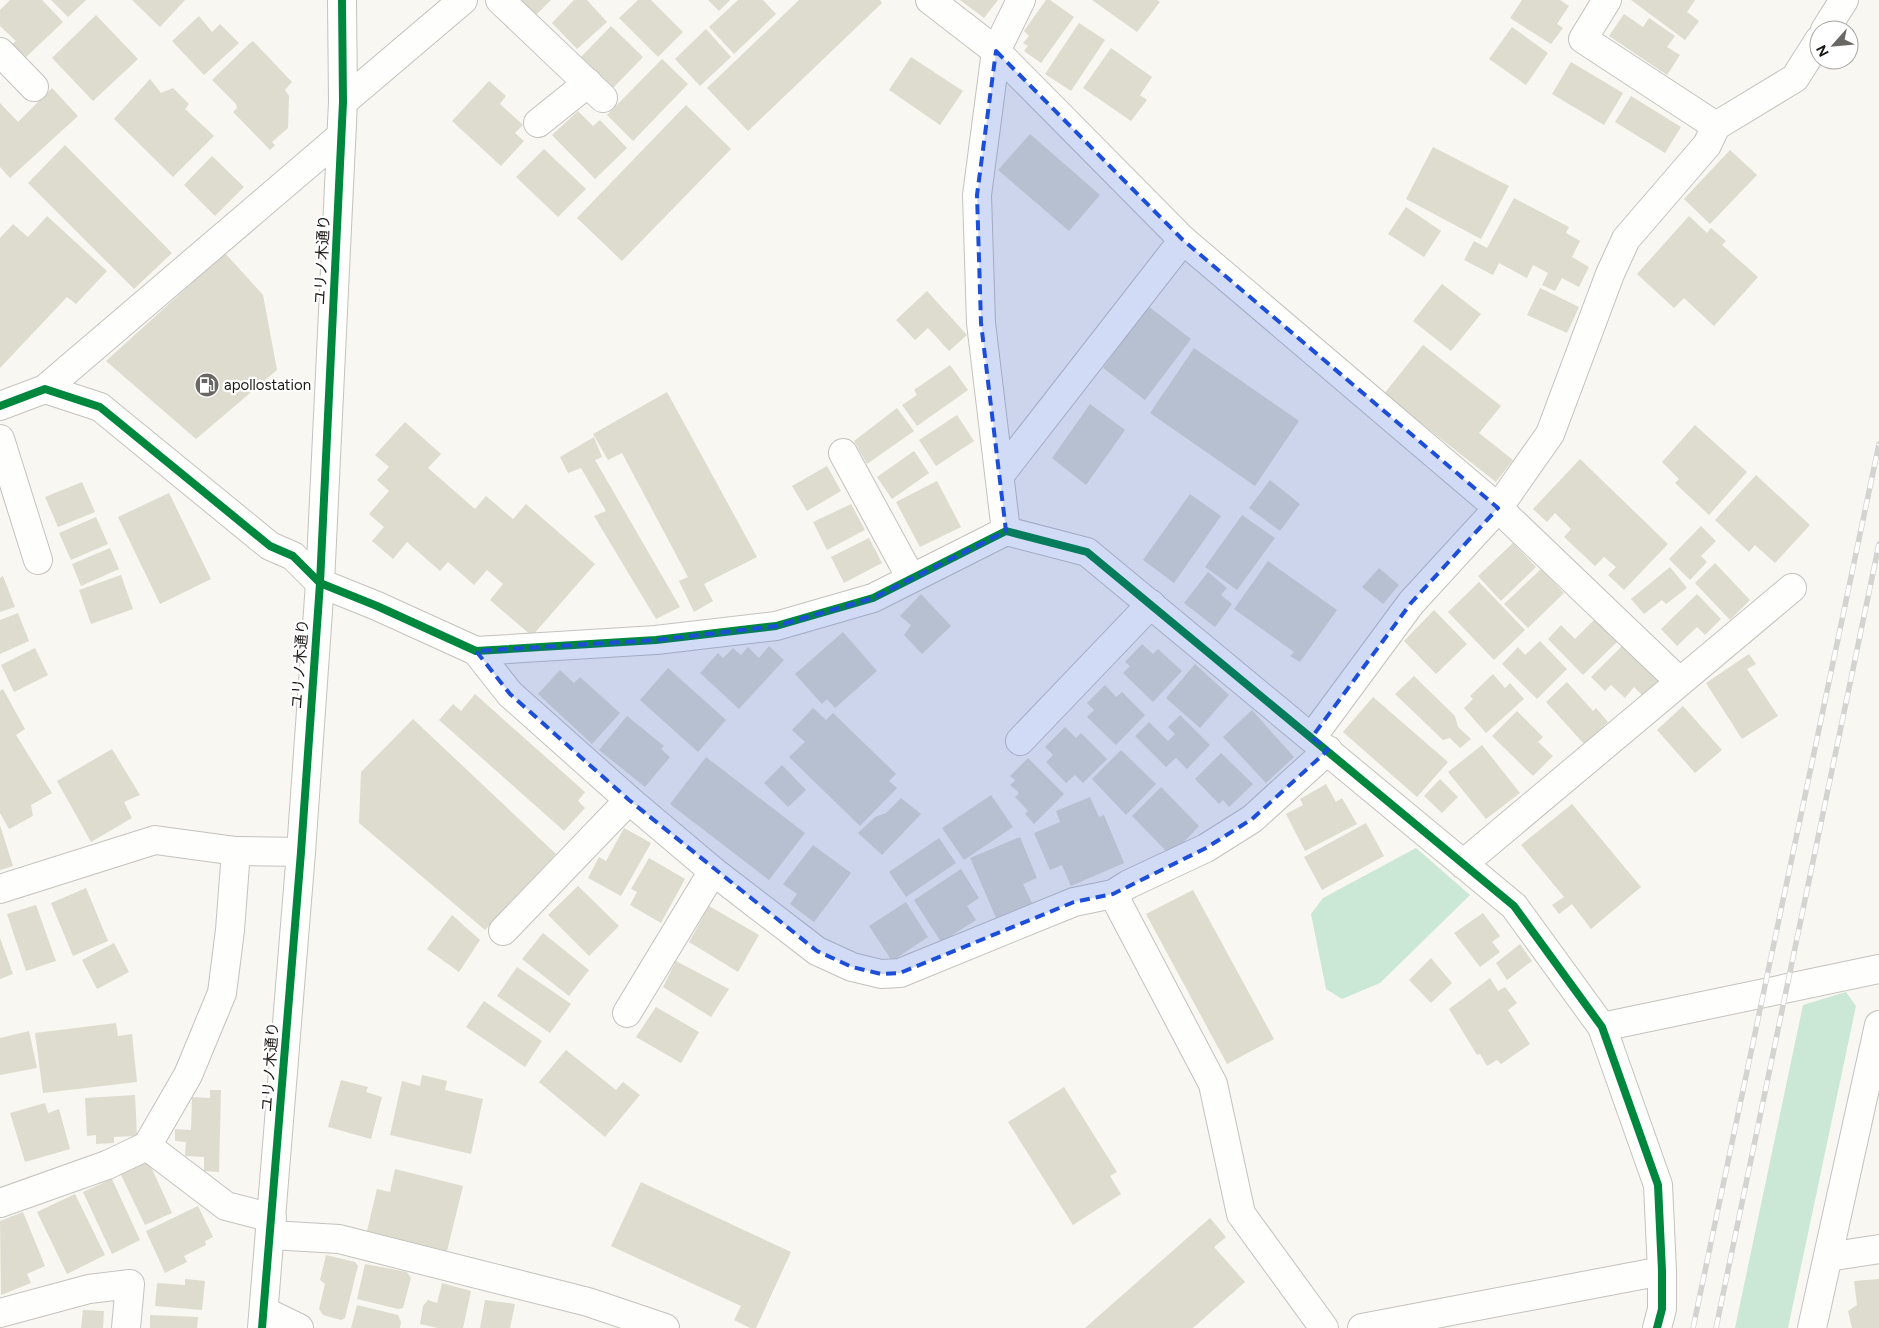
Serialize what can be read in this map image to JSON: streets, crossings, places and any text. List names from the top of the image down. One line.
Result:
{"streets":{"street":["ユリノ木通り"]},"places":{"fuel station":["apollostation"]},"north":"bottom left"}
